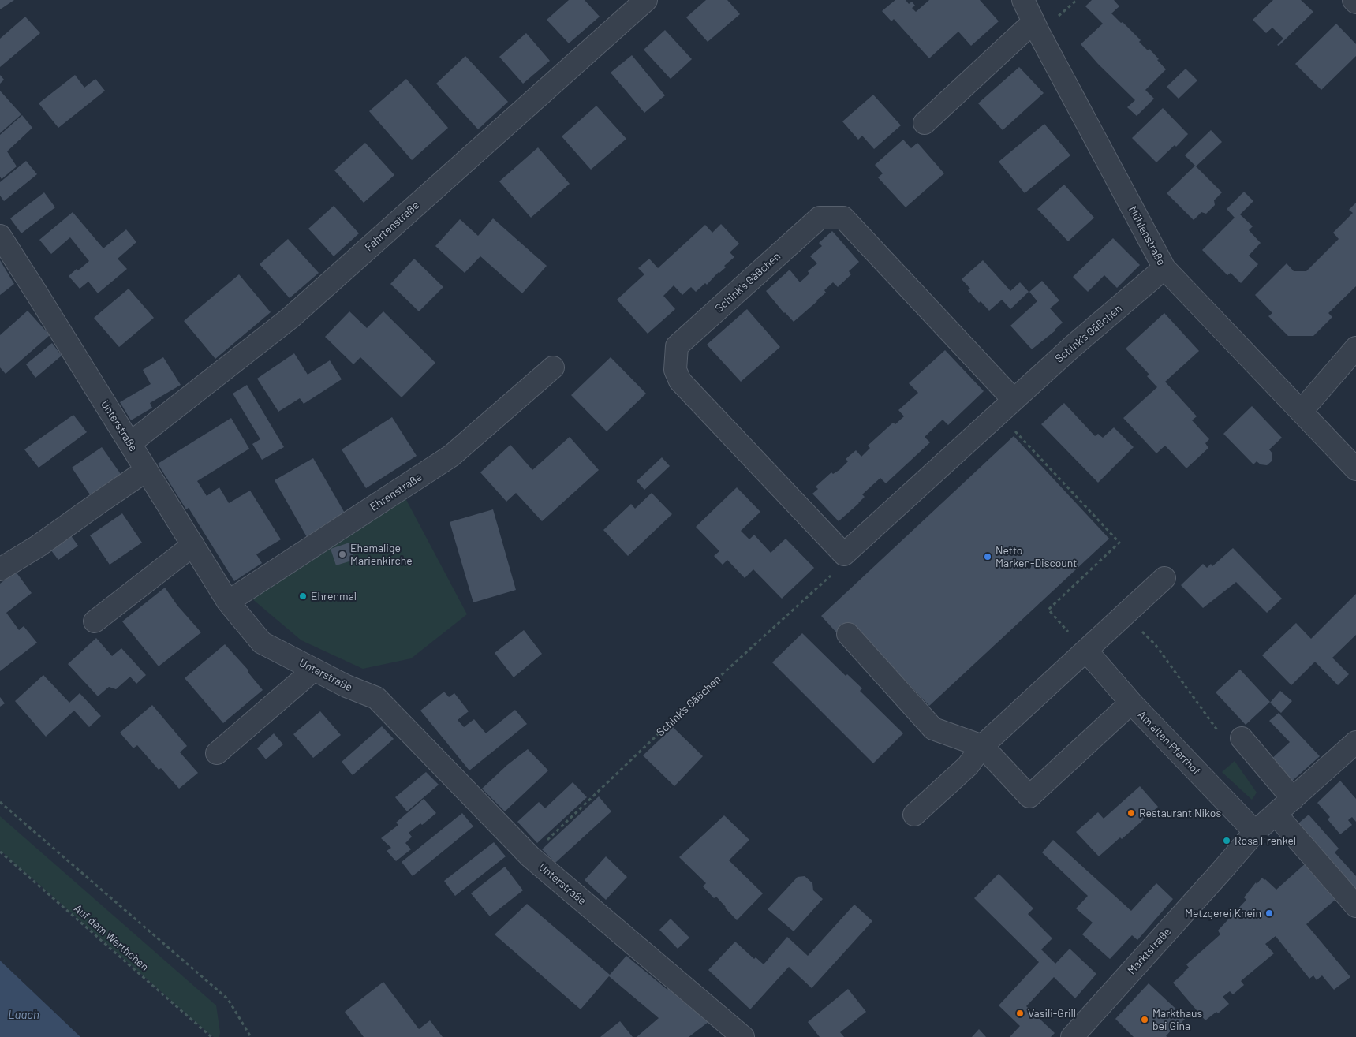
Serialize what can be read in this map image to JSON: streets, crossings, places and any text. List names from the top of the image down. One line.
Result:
{"streets":{"street":["Fahrtenstraße","Mühlenstraße","Schink's Gäßchen","Unterstraße","Ehrenstraße","Am alten Pfarrhof","Marktstraße"],"path":["Auf dem Werthchen"]},"crossings":[["Fahrtenstraße","Unterstraße"],["Mühlenstraße","Schink's Gäßchen"],["Schink's Gäßchen","Unterstraße"],["Unterstraße","Ehrenstraße"],["Am alten Pfarrhof","Marktstraße"]],"water":["Laach"],"places":["Ehemalige Marienkirche","Netto Marken-Discount","Ehrenmal","Restaurant Nikos","Rosa Frenkel","Metzgerei Knein","Vasili-Grill","Markthaus bei Gina"]}
